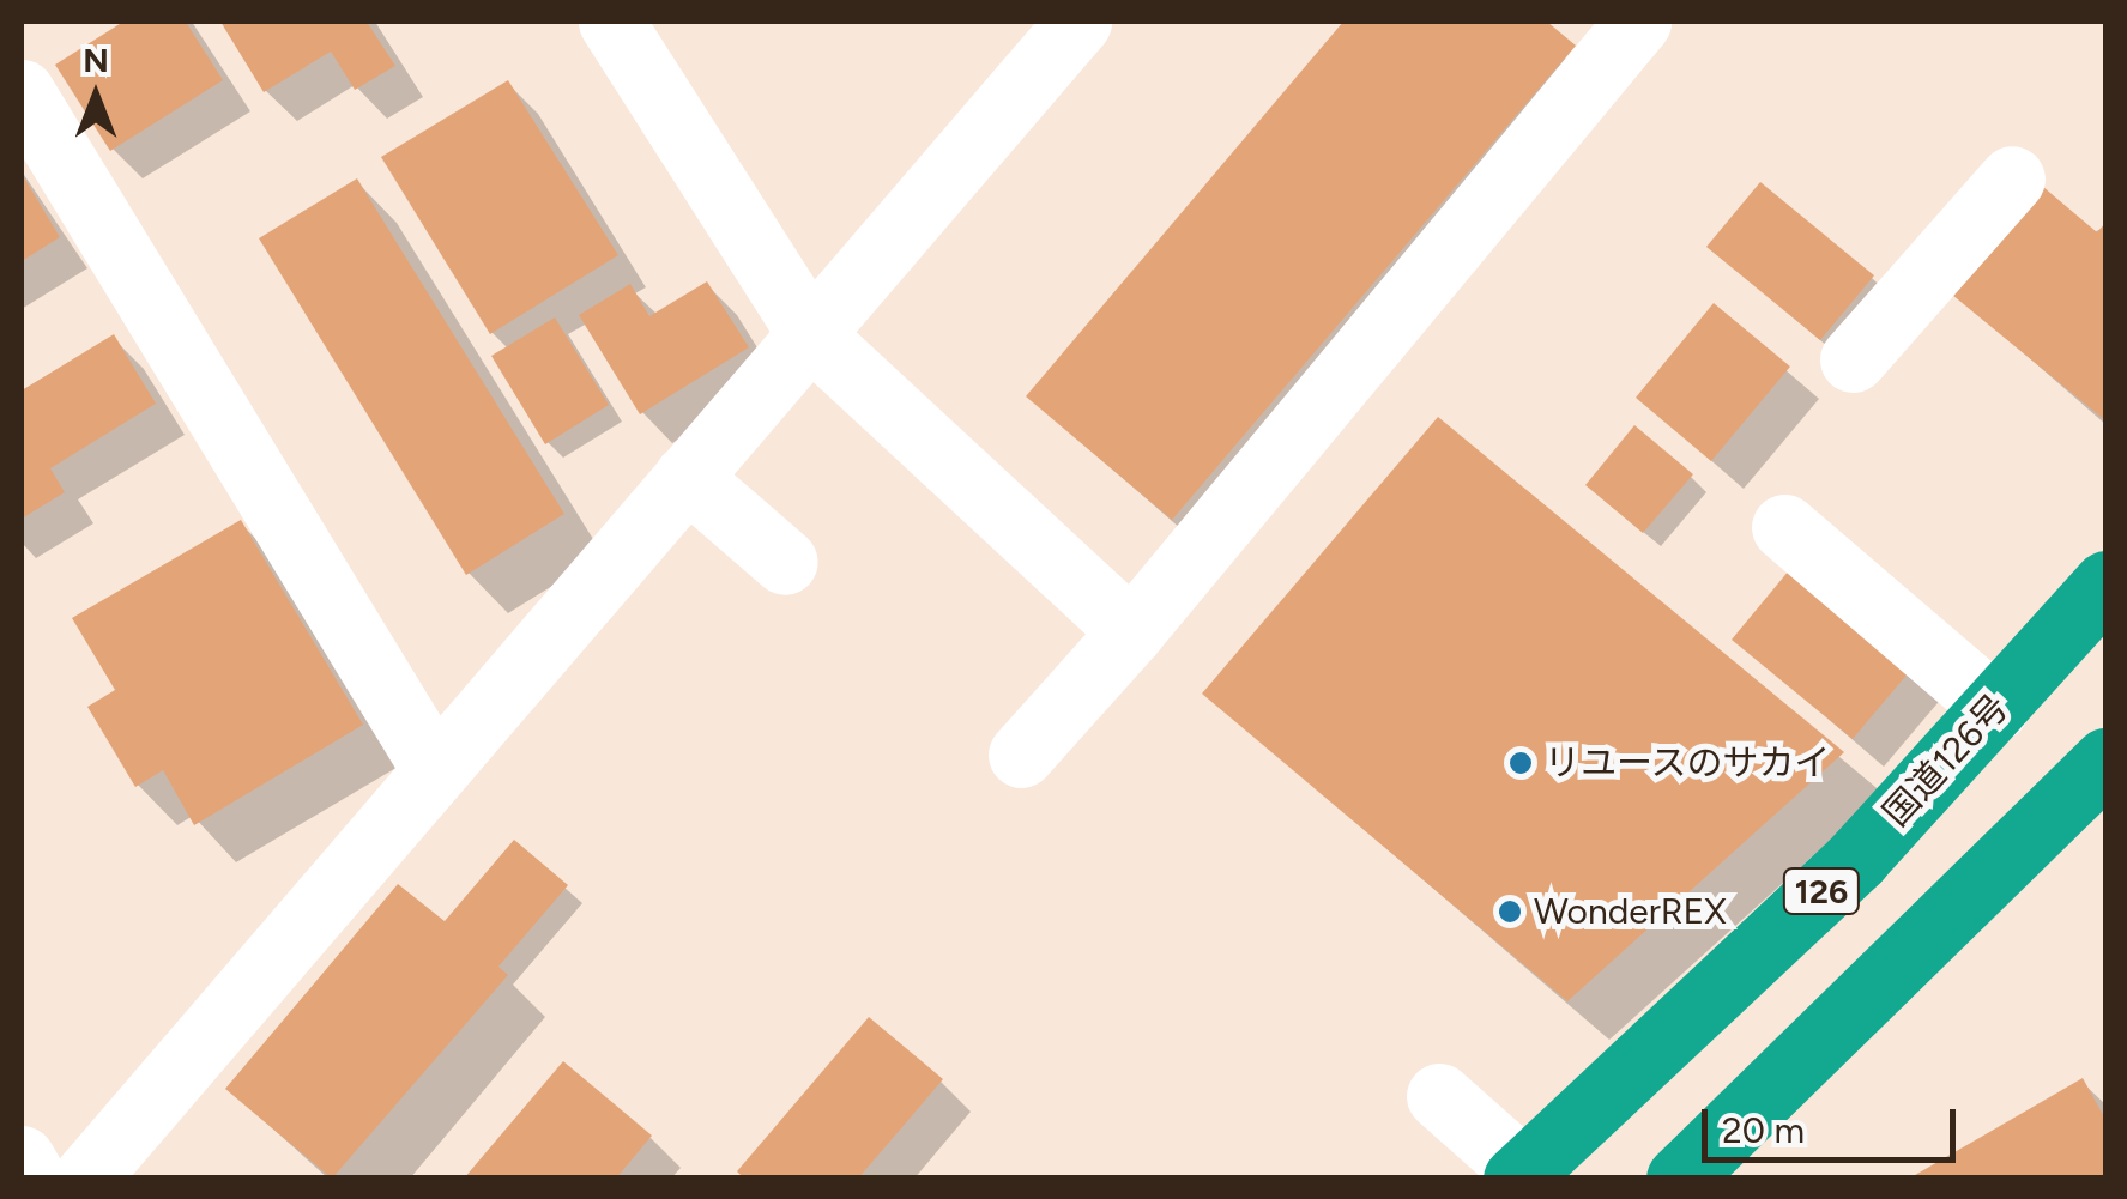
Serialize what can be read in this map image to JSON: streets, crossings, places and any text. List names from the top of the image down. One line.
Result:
{"streets":{"highway":["国道126号","126"]},"places":["リユースのサカイ","WonderREX"],"scale_bar":"20 m","north":"top"}
